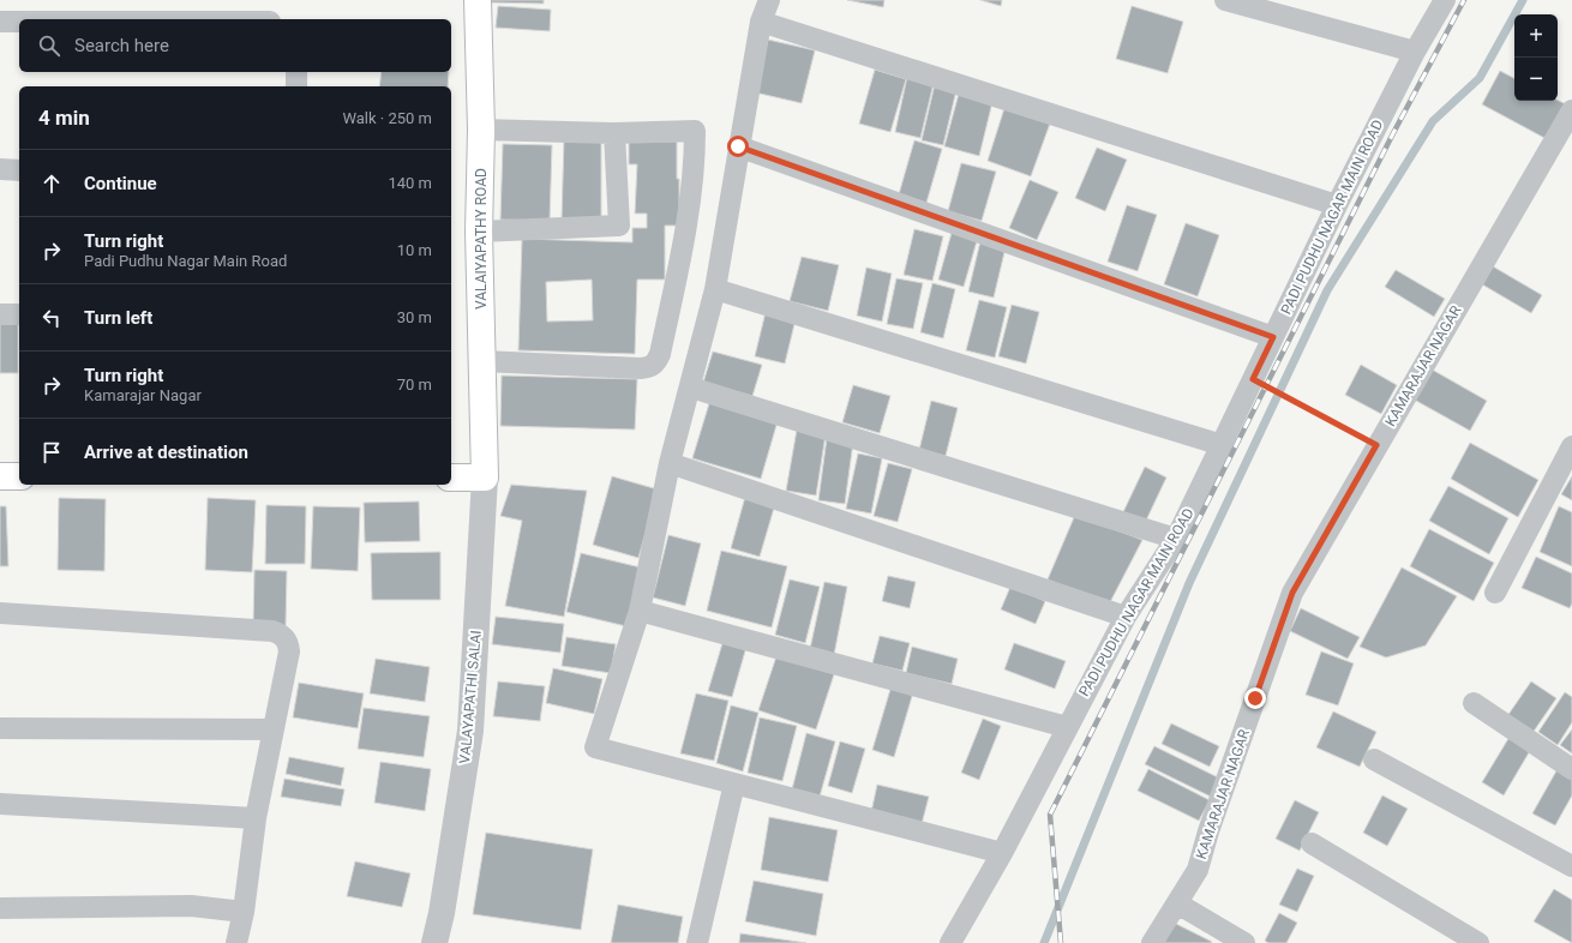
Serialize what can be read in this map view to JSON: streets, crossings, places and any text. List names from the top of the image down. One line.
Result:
{"streets":{"main road":["VALAIYAPATHY ROAD"],"street":["PADI PUDHU NAGAR MAIN ROAD","KAMARAJAR NAGAR","VALAYAPATHI SALAI"]},"crossings":[["VALAIYAPATHY ROAD","VALAYAPATHI SALAI"]],"page":{"map_buttons":["+","−"],"search":"Search here","heading":["4 min","Walk · 250 m"],"list":[["Continue","140 m"],["Turn right","Padi Pudhu Nagar Main Road","10 m"],["Turn left","30 m"],["Turn right","Kamarajar Nagar","70 m"],"Arrive at destination"]}}
